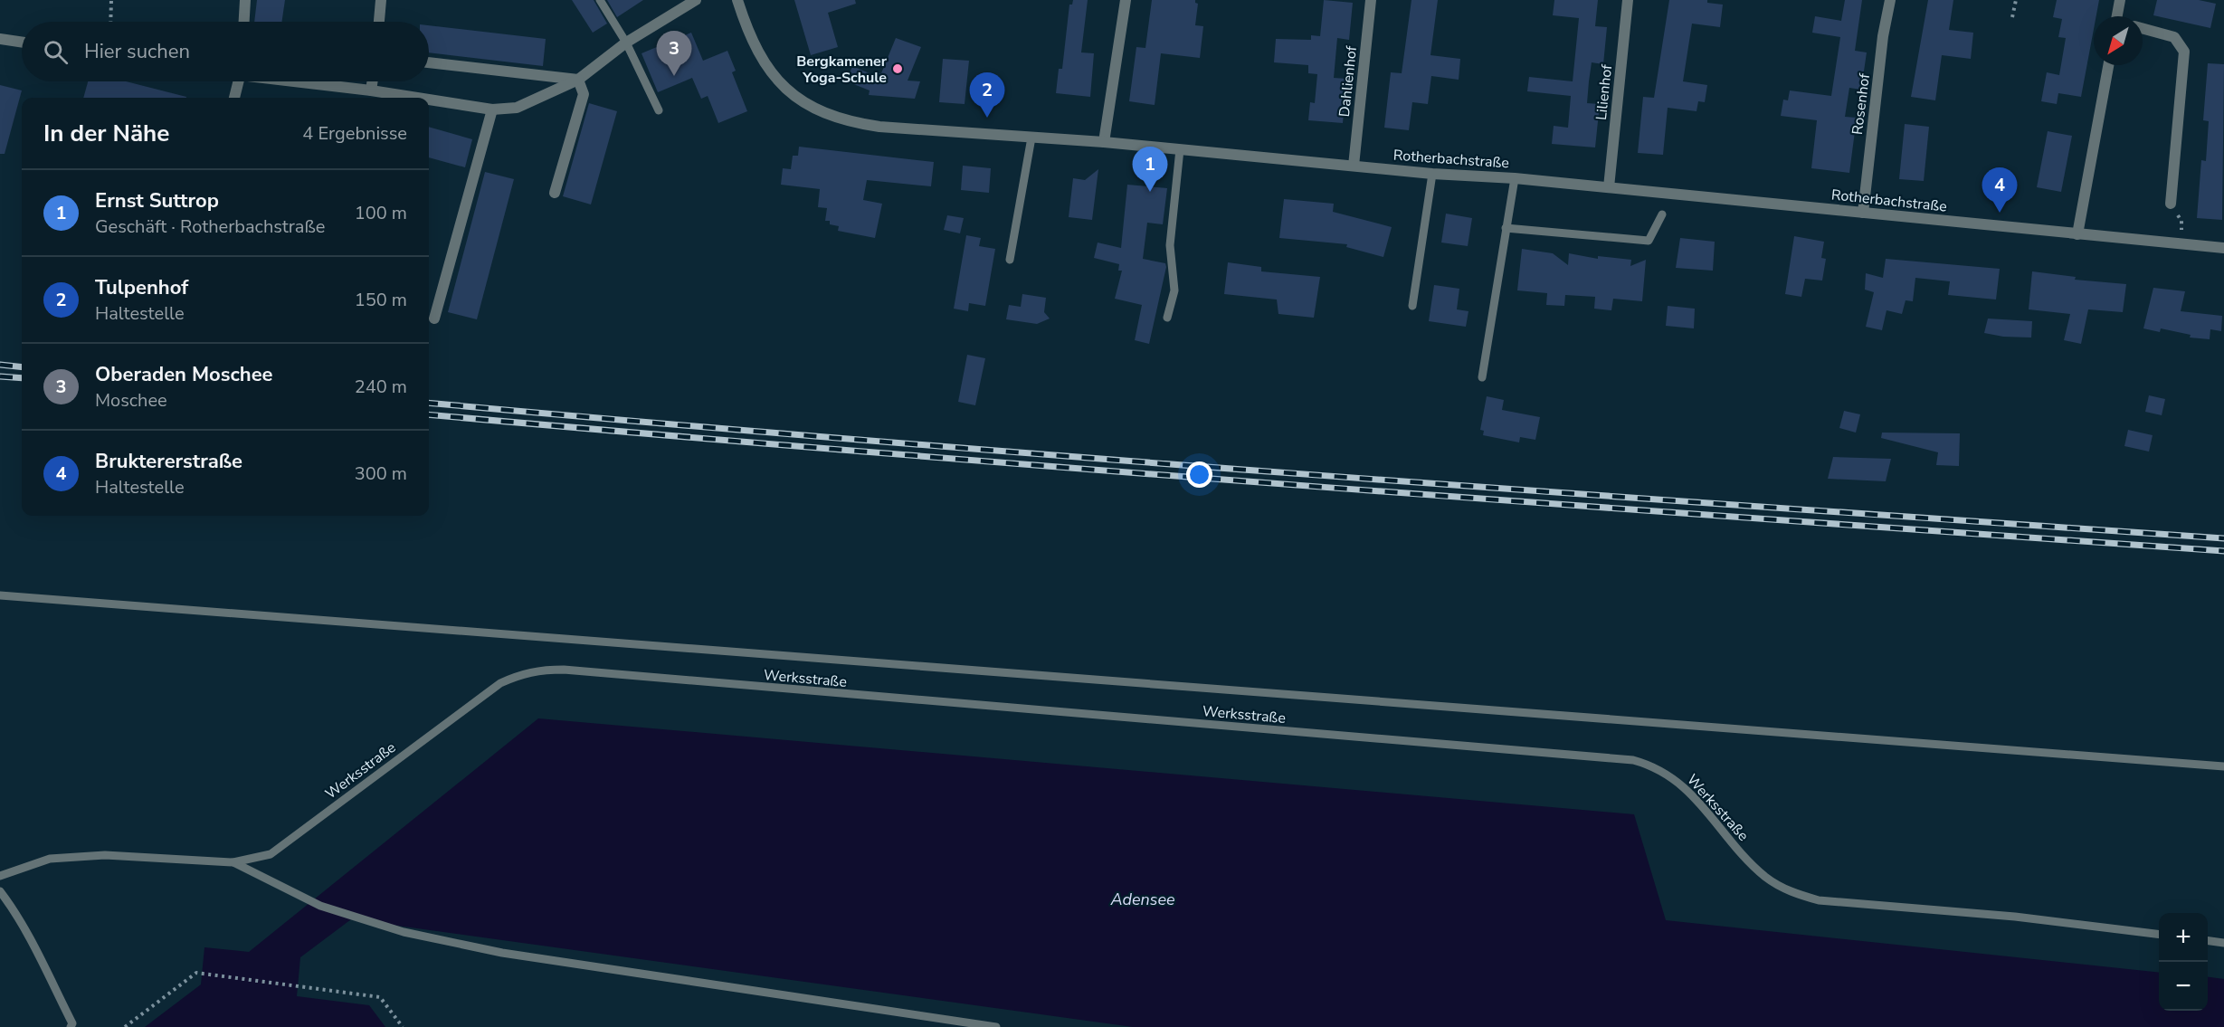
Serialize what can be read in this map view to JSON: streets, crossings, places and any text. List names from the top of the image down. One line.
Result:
{"streets":{"street":["Dahlienhof","Lilienhof","Rosenhof","Rotherbachstraße"],"lane":["Werksstraße"]},"crossings":[["Dahlienhof","Rotherbachstraße"],["Lilienhof","Rotherbachstraße"],["Rosenhof","Rotherbachstraße"]],"water":["Adensee"],"places":["Bergkamener Yoga-Schule"],"north":"bottom left","page":{"search":"Hier suchen","pins":["3","2","1","4"],"heading":["In der Nähe","4 Ergebnisse"],"list":[{"mark":"1","name":"Ernst Suttrop","note":"Geschäft · Rotherbachstraße","value":"100 m"},{"mark":"2","name":"Tulpenhof","note":"Haltestelle","value":"150 m"},{"mark":"3","name":"Oberaden Moschee","note":"Moschee","value":"240 m"},{"mark":"4","name":"Bruktererstraße","note":"Haltestelle","value":"300 m"}],"map_buttons":["+","−"]}}
